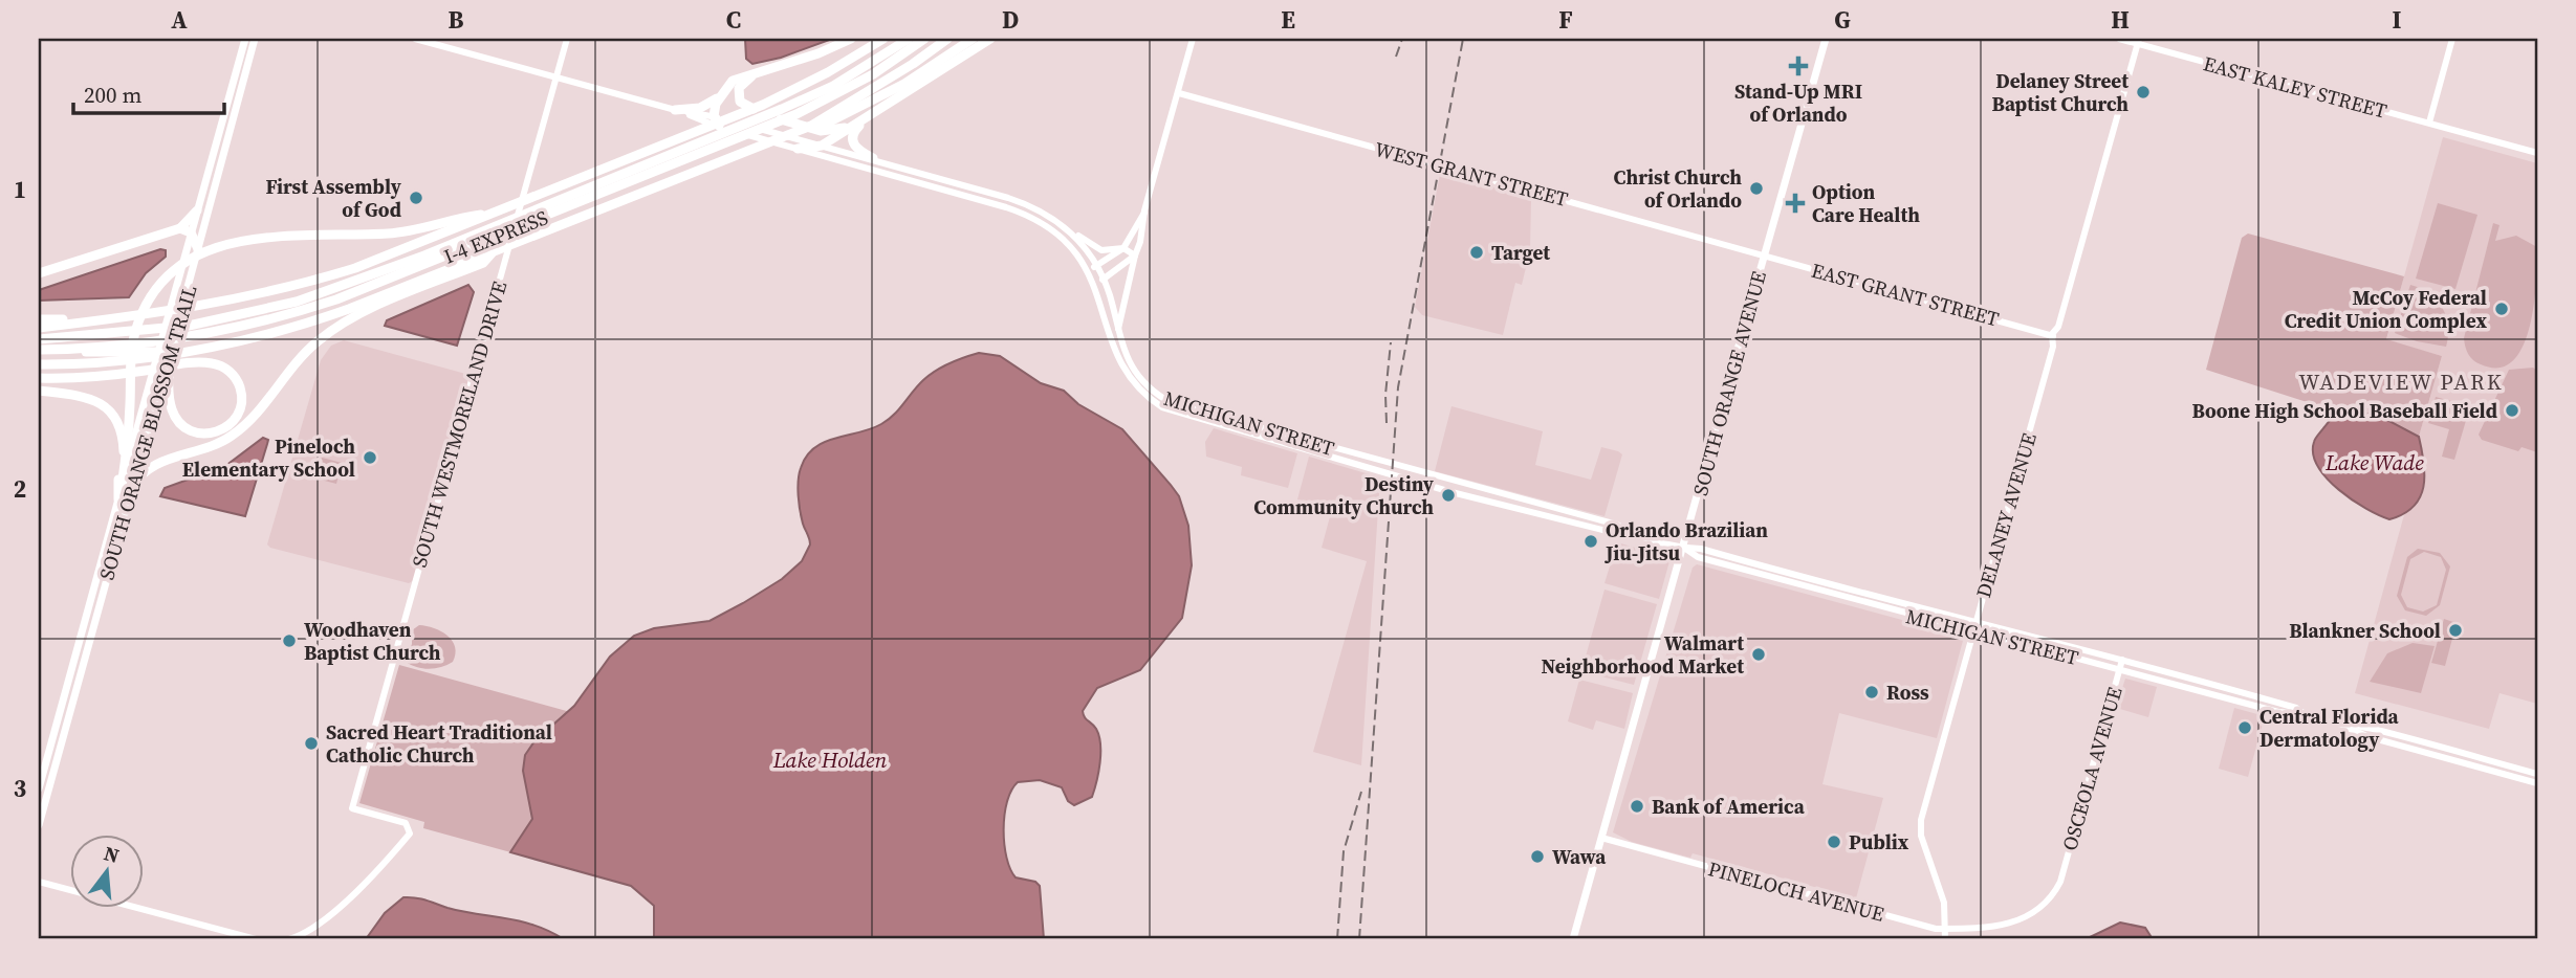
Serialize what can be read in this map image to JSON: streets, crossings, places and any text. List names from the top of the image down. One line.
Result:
{"streets":{"highway":["I-4 EXPRESS"],"main road":["SOUTH ORANGE AVENUE","SOUTH ORANGE BLOSSOM TRAIL"],"street":["EAST KALEY STREET","WEST GRANT STREET","EAST GRANT STREET","MICHIGAN STREET","SOUTH WESTMORELAND DRIVE","DELANEY AVENUE","OSCEOLA AVENUE","PINELOCH AVENUE"]},"crossings":[["EAST KALEY STREET","DELANEY AVENUE"],["WEST GRANT STREET","EAST GRANT STREET"],["WEST GRANT STREET","SOUTH ORANGE AVENUE"],["I-4 EXPRESS","MICHIGAN STREET"],["EAST GRANT STREET","SOUTH ORANGE AVENUE"],["EAST GRANT STREET","DELANEY AVENUE"],["SOUTH ORANGE AVENUE","MICHIGAN STREET"],["SOUTH ORANGE AVENUE","PINELOCH AVENUE"],["MICHIGAN STREET","SOUTH WESTMORELAND DRIVE"],["MICHIGAN STREET","DELANEY AVENUE"],["MICHIGAN STREET","OSCEOLA AVENUE"],["DELANEY AVENUE","PINELOCH AVENUE"],["OSCEOLA AVENUE","PINELOCH AVENUE"]],"districts":["WADEVIEW PARK"],"water":["Lake Wade","Lake Holden"],"places":{"health":["Stand-Up MRI of Orlando","Option Care Health"],"other":["Delaney Street Baptist Church","Christ Church of Orlando","First Assembly of God","Target","McCoy Federal Credit Union Complex","Boone High School Baseball Field","Pineloch Elementary School","Destiny Community Church","Orlando Brazilian Jiu-Jitsu","Blankner School","Woodhaven Baptist Church","Walmart Neighborhood Market","Ross","Central Florida Dermatology","Sacred Heart Traditional Catholic Church","Bank of America","Publix","Wawa"]},"scale_bar":"200 m","north":"top","grid":{"columns":["A","B","C","D","E","F","G","H","I"],"rows":["1","2","3"]}}
